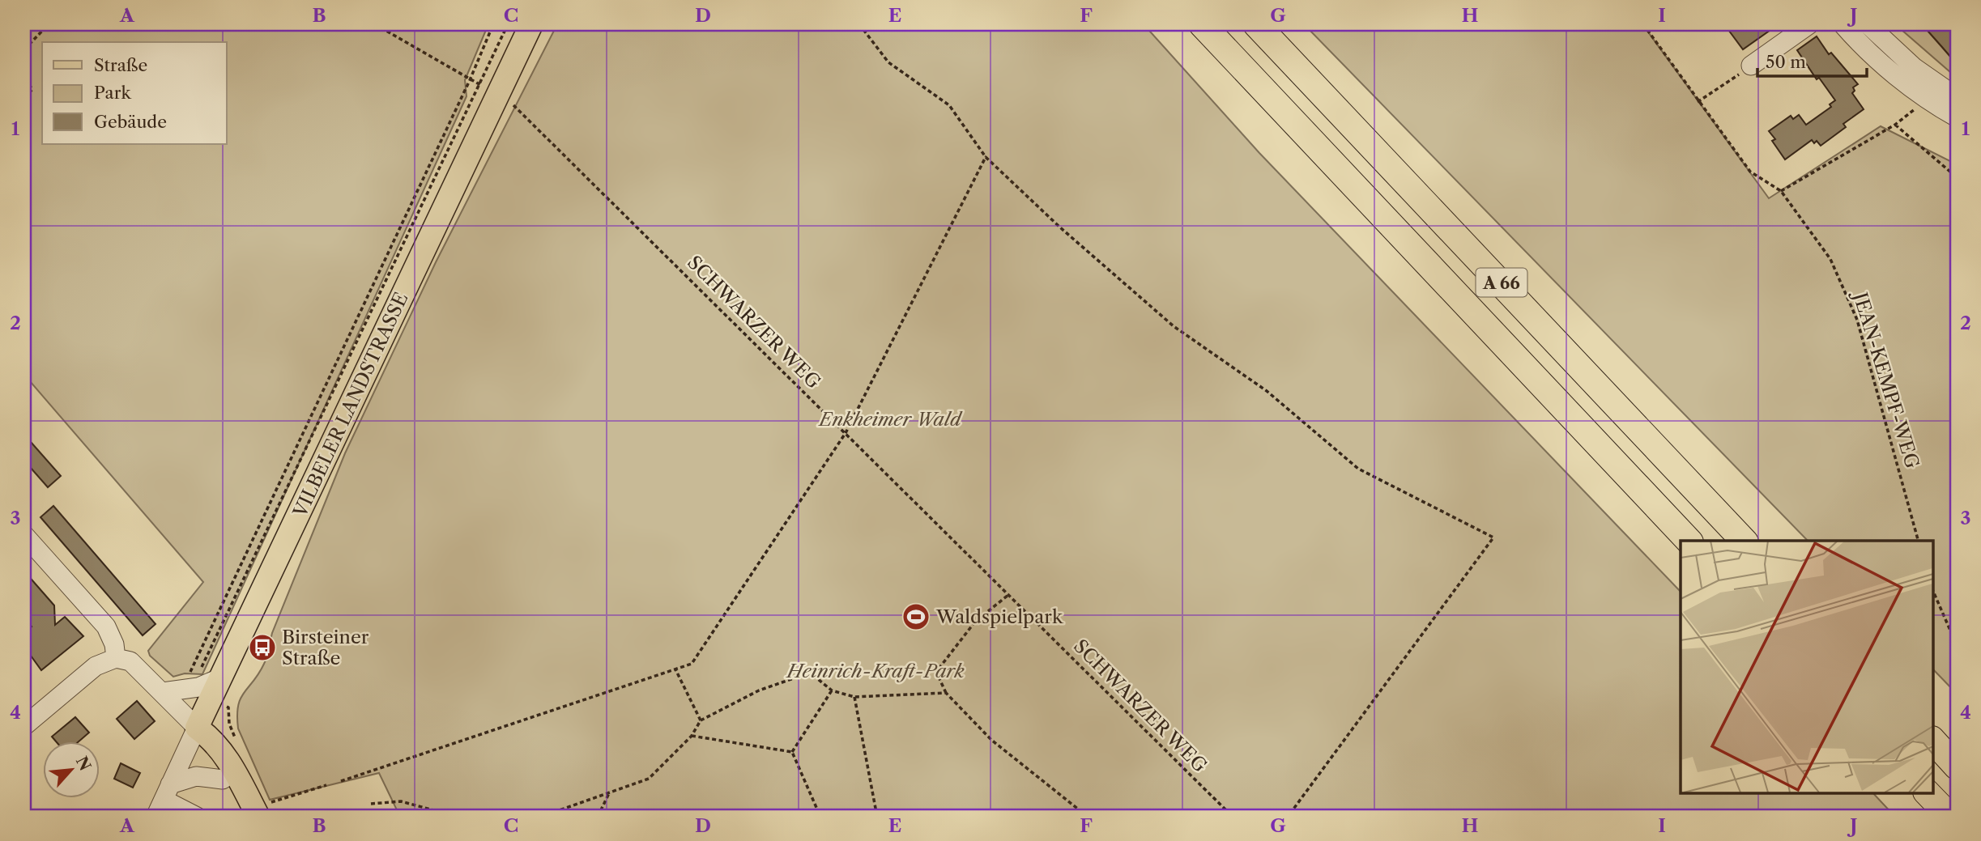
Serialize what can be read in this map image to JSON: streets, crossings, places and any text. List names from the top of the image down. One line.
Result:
{"streets":{"highway":["A 66"],"main road":["VILBELER LANDSTRASSE"],"path":["SCHWARZER WEG","JEAN-KEMPF-WEG"]},"crossings":[["SCHWARZER WEG","VILBELER LANDSTRASSE"]],"parks":["Enkheimer Wald","Heinrich-Kraft-Park"],"places":{"sports":["Waldspielpark"],"bus stop":["Birsteiner Straße"]},"legend":["Straße","Park","Gebäude"],"scale_bar":"50 m","north":"top right","grid":{"columns":["A","B","C","D","E","F","G","H","I","J"],"rows":["1","2","3","4"]}}
